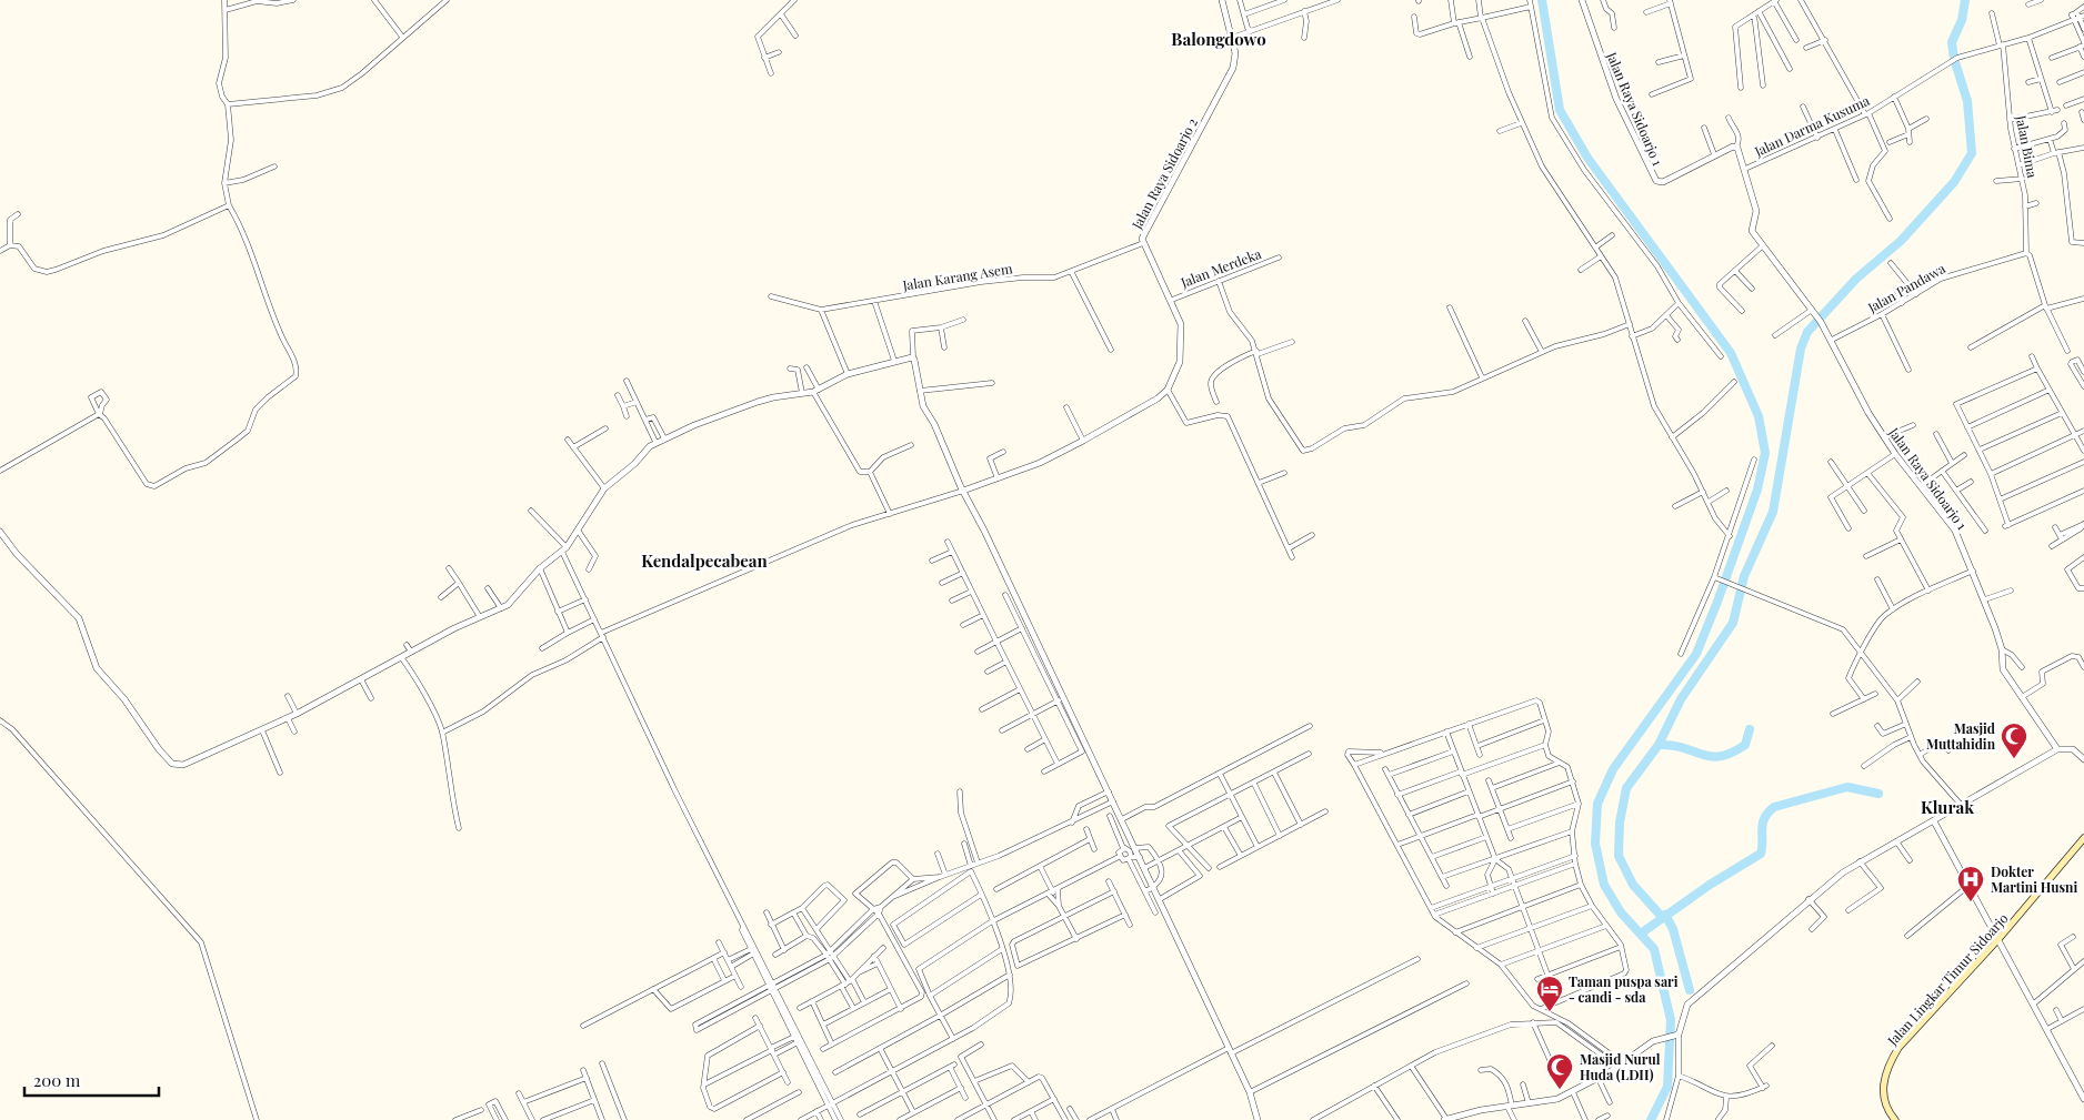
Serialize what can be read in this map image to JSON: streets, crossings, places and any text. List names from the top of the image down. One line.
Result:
{"streets":{"main road":["Jalan Lingkar Timur Sidoarjo"],"street":["Jalan Raya Sidoarjo 1","Jalan Darma Kusuma","Jalan Bima","Jalan Raya Sidoarjo 2","Jalan Merdeka","Jalan Karang Asem","Jalan Pandawa"]},"crossings":[["Jalan Raya Sidoarjo 1","Jalan Darma Kusuma"],["Jalan Raya Sidoarjo 1","Jalan Pandawa"],["Jalan Darma Kusuma","Jalan Bima"],["Jalan Darma Kusuma","Jalan Pandawa"],["Jalan Bima","Jalan Pandawa"],["Jalan Raya Sidoarjo 2","Jalan Merdeka"],["Jalan Raya Sidoarjo 2","Jalan Karang Asem"]],"districts":["Balongdowo","Kendalpecabean","Klurak"],"places":{"mosque":["Masjid Muttahidin","Masjid Nurul Huda (LDII)"],"hospital":["Dokter Martini Husni"],"hotel":["Taman puspa sari - candi - sda"]},"scale_bar":"200 m"}
